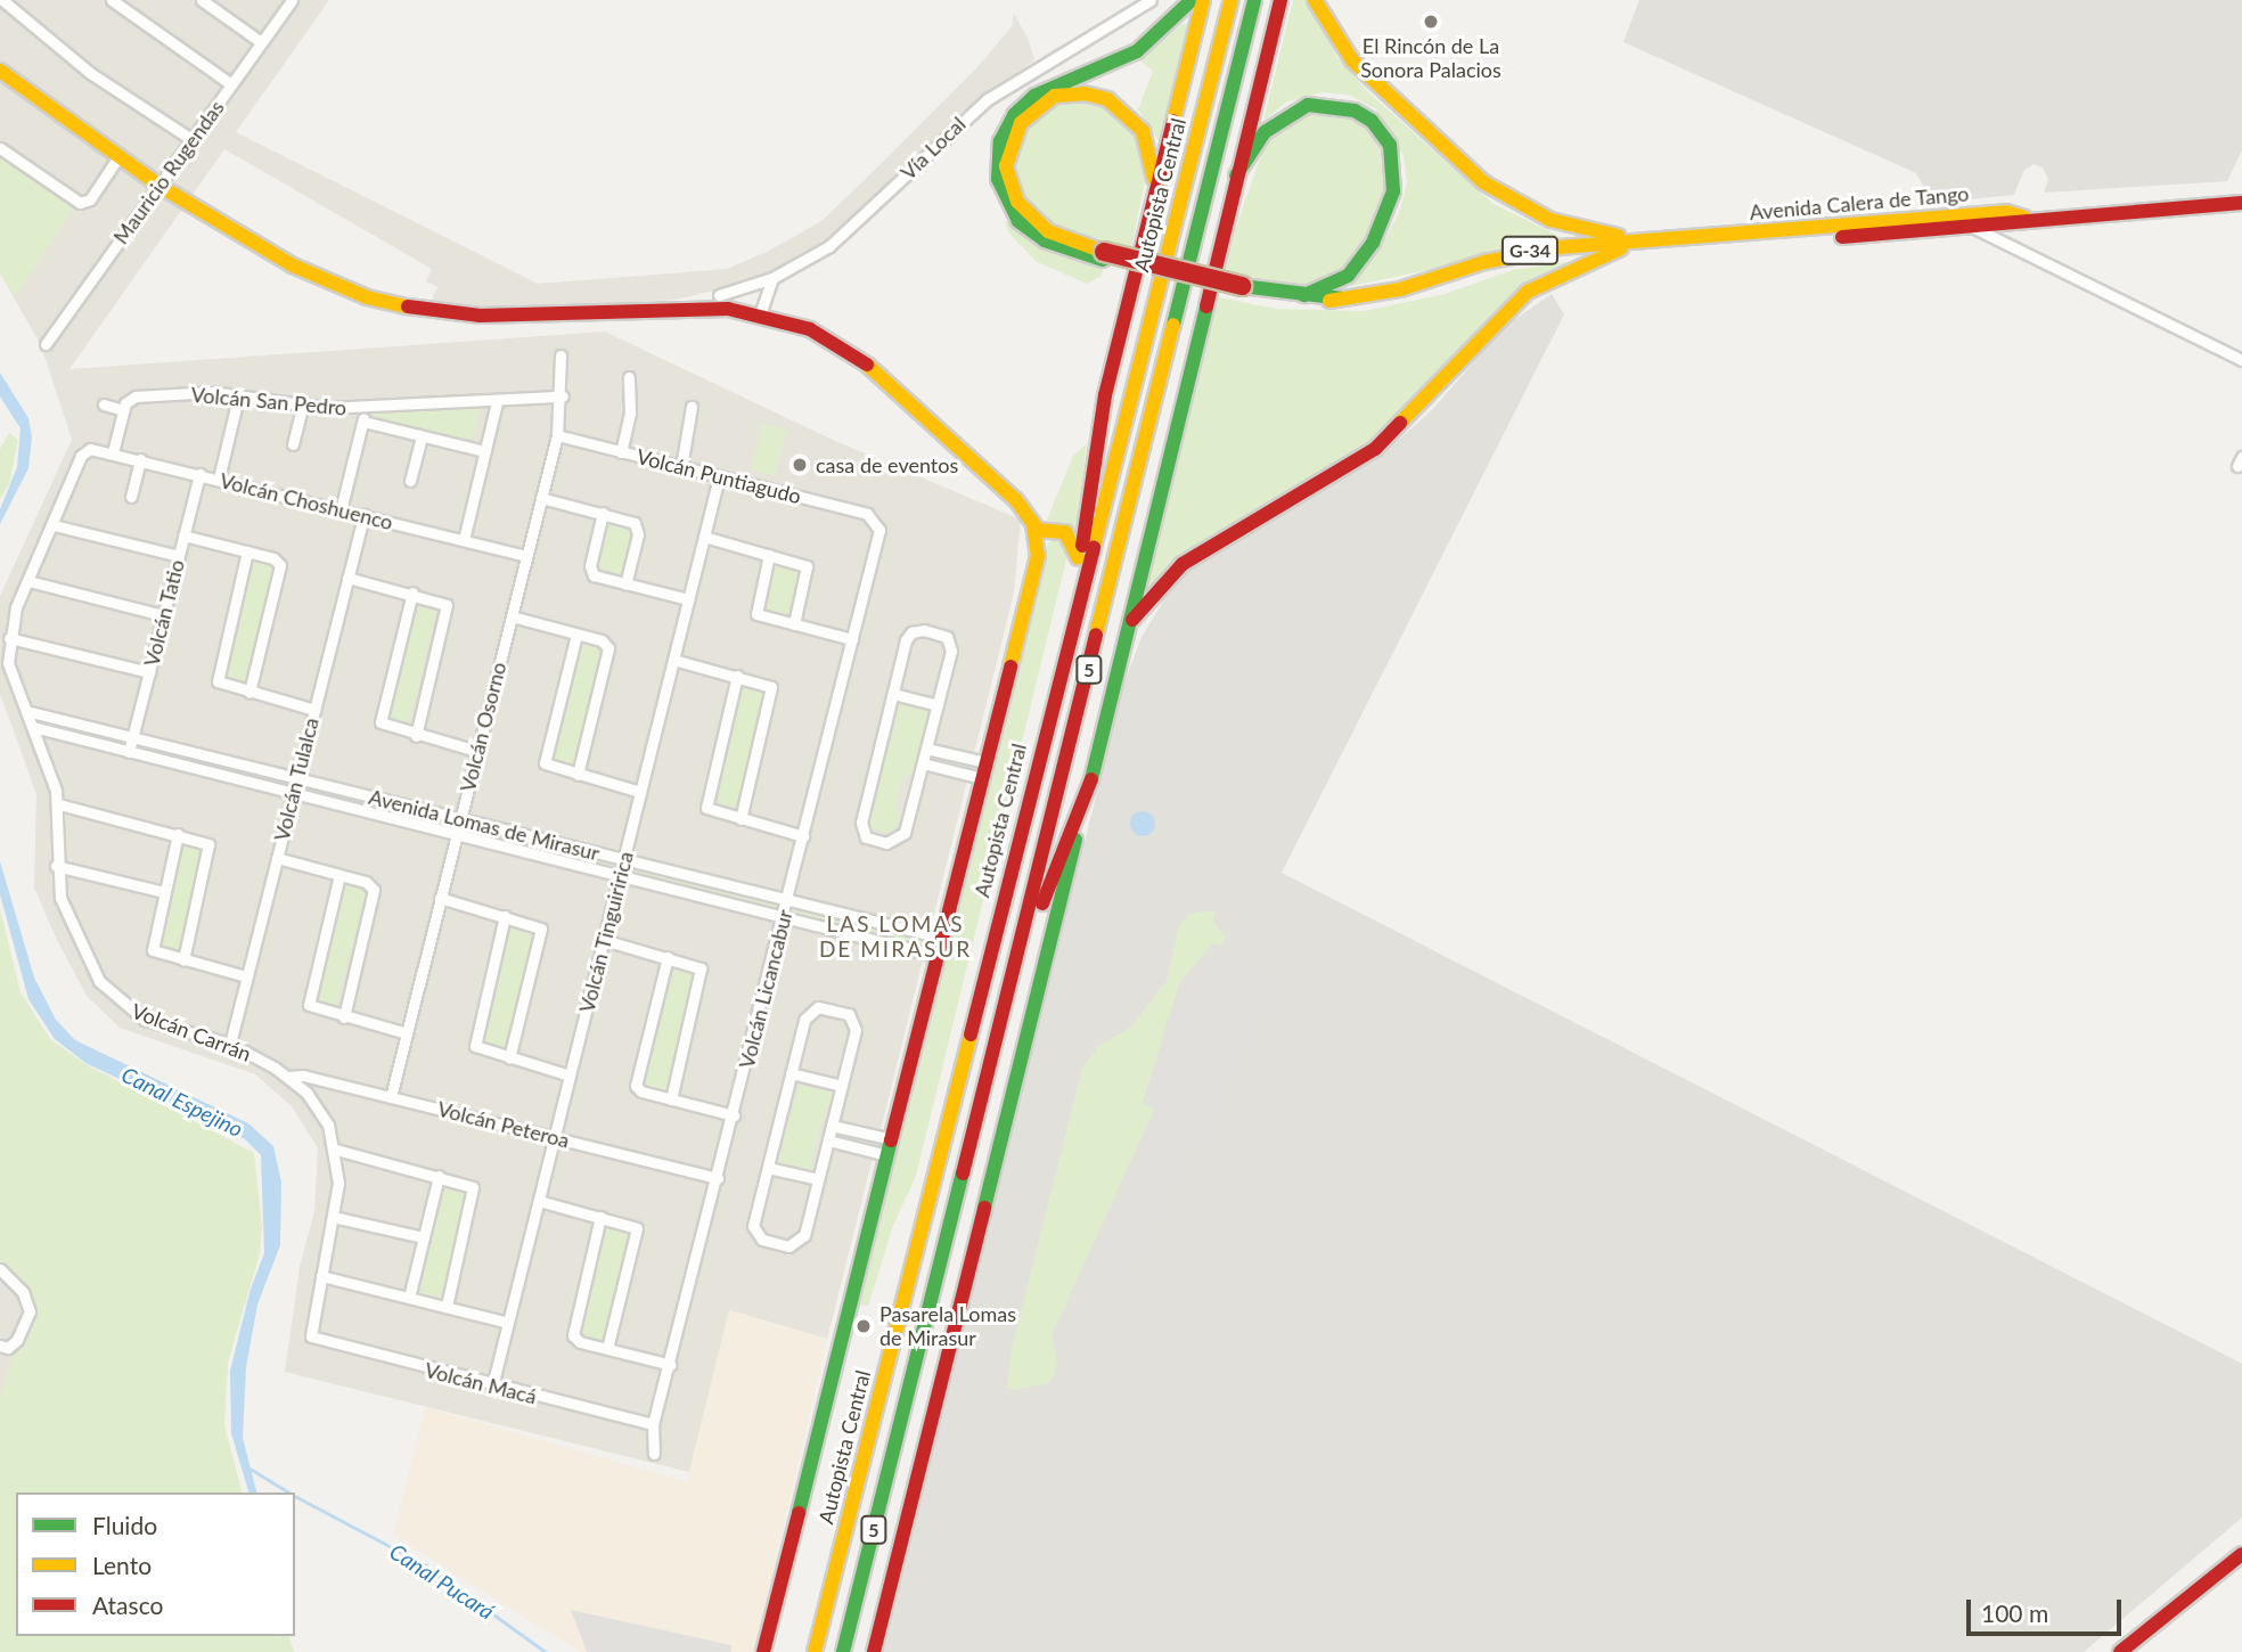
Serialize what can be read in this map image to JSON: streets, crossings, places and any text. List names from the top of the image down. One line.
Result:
{"streets":{"main road":["Autopista Central","Avenida Calera de Tango","G-34","5"],"street":["Vía Local","Mauricio Rugendas","Volcán San Pedro","Volcán Puntiagudo","Volcán Choshuenco","Volcán Tatio","Volcán Osorno","Volcán Tulalca","Avenida Lomas de Mirasur","Volcán Tinguiririca","Volcán Licancabur","Volcán Carrán","Volcán Peteroa","Volcán Macá"]},"crossings":[["Volcán San Pedro","Volcán Osorno"],["Volcán Puntiagudo","Volcán Osorno"],["Volcán Puntiagudo","Volcán Tinguiririca"],["Volcán Puntiagudo","Volcán Licancabur"],["Volcán Choshuenco","Volcán Tatio"],["Volcán Choshuenco","Volcán Osorno"],["Volcán Choshuenco","Volcán Tulalca"],["Volcán Choshuenco","Volcán Carrán"],["Volcán Tatio","Avenida Lomas de Mirasur"],["Volcán Osorno","Avenida Lomas de Mirasur"],["Volcán Osorno","Volcán Peteroa"],["Volcán Tulalca","Avenida Lomas de Mirasur"],["Volcán Tulalca","Volcán Carrán"],["Avenida Lomas de Mirasur","Volcán Tinguiririca"],["Avenida Lomas de Mirasur","Volcán Licancabur"],["Avenida Lomas de Mirasur","Volcán Carrán"],["Volcán Tinguiririca","Volcán Peteroa"],["Volcán Tinguiririca","Volcán Macá"],["Volcán Licancabur","Volcán Peteroa"],["Volcán Licancabur","Volcán Macá"],["Volcán Carrán","Volcán Peteroa"],["Volcán Carrán","Volcán Macá"]],"districts":["LAS LOMAS DE MIRASUR"],"water":["Canal Espejino","Canal Pucará"],"places":["El Rincón de La Sonora Palacios","casa de eventos","Pasarela Lomas de Mirasur"],"legend":["Fluido","Lento","Atasco"],"scale_bar":"100 m"}
